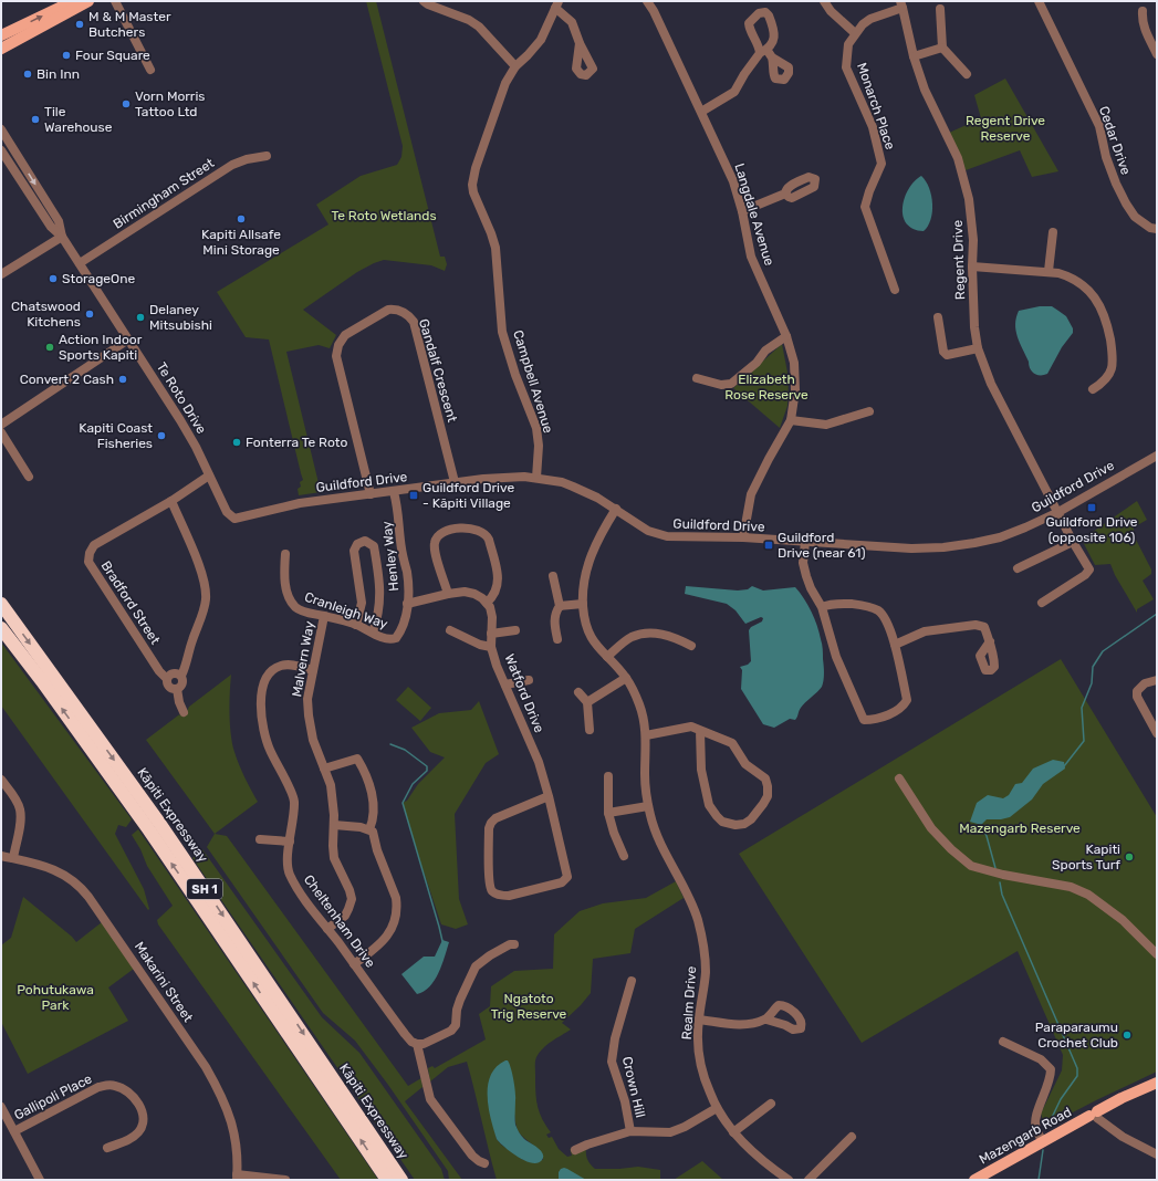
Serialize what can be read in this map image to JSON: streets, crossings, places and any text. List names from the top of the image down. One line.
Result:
{"streets":{"highway":["Kāpiti Expressway","SH 1"],"main road":["Mazengarb Road"],"street":["Monarch Place","Cedar Drive","Birmingham Street","Langdale Avenue","Regent Drive","Gandalf Crescent","Campbell Avenue","Te Roto Drive","Guildford Drive","Henley Way","Bradford Street","Cranleigh Way","Malvern Way","Watford Drive","Cheltenham Drive","Makarini Street","Realm Drive","Crown Hill","Gallipoli Place"]},"crossings":[["Monarch Place","Regent Drive"],["Birmingham Street","Te Roto Drive"],["Langdale Avenue","Guildford Drive"],["Regent Drive","Guildford Drive"],["Gandalf Crescent","Guildford Drive"],["Campbell Avenue","Guildford Drive"],["Te Roto Drive","Guildford Drive"],["Te Roto Drive","Bradford Street"],["Guildford Drive","Henley Way"],["Guildford Drive","Realm Drive"],["Henley Way","Cranleigh Way"],["Cranleigh Way","Malvern Way"],["Malvern Way","Cheltenham Drive"]],"parks":["Regent Drive Reserve","Te Roto Wetlands","Elizabeth Rose Reserve","Mazengarb Reserve","Pohutukawa Park","Ngatoto Trig Reserve"],"places":{"other":["M & M Master Butchers","Four Square","Bin Inn","Vorn Morris Tattoo Ltd","Tile Warehouse","Kapiti Allsafe Mini Storage","StorageOne","Chatswood Kitchens","Delaney Mitsubishi","Action Indoor Sports Kapiti","Convert 2 Cash","Kapiti Coast Fisheries","Fonterra Te Roto","Kapiti Sports Turf","Paraparaumu Crochet Club"],"transit":["Guildford Drive - Kāpiti Village","Guildford Drive (opposite 106)","Guildford Drive (near 61)"]}}
